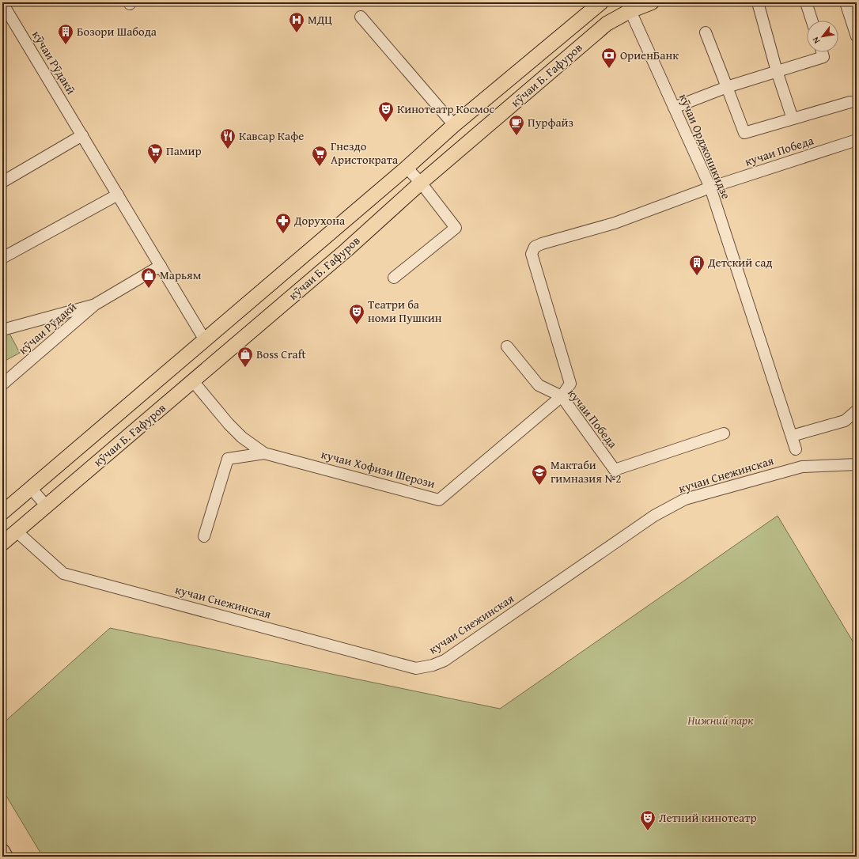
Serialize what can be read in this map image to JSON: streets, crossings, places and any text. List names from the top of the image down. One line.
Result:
{"streets":{"main road":["кӯчаи Б. Ғафуров"],"street":["кӯчаи Рӯдакӣ","кӯчаи Орджоникидзе","кучаи Победа","кучаи Хофизи Шерози","кучаи Снежинская"]},"crossings":[["кӯчаи Рӯдакӣ","кӯчаи Б. Ғафуров"],["кӯчаи Б. Ғафуров","кӯчаи Орджоникидзе"],["кӯчаи Б. Ғафуров","кучаи Снежинская"],["кӯчаи Орджоникидзе","кучаи Победа"],["кучаи Победа","кучаи Хофизи Шерози"]],"parks":["Нижний парк"],"places":{"hospital":["МДЦ"],"building":["Бозори Шабода","Детский сад"],"bank":["ОриенБанк"],"theatre":["Кинотеатр Космос","Театри ба номи Пушкин","Летний кинотеатр"],"cafe":["Пурфайз"],"restaurant":["Кавсар Кафе"],"supermarket":["Памир","Гнездо Аристократа"],"pharmacy":["Дорухона"],"shop":["Марьям","Boss Craft"],"school or university":["Мактаби гимназия №2"]},"north":"bottom left"}
